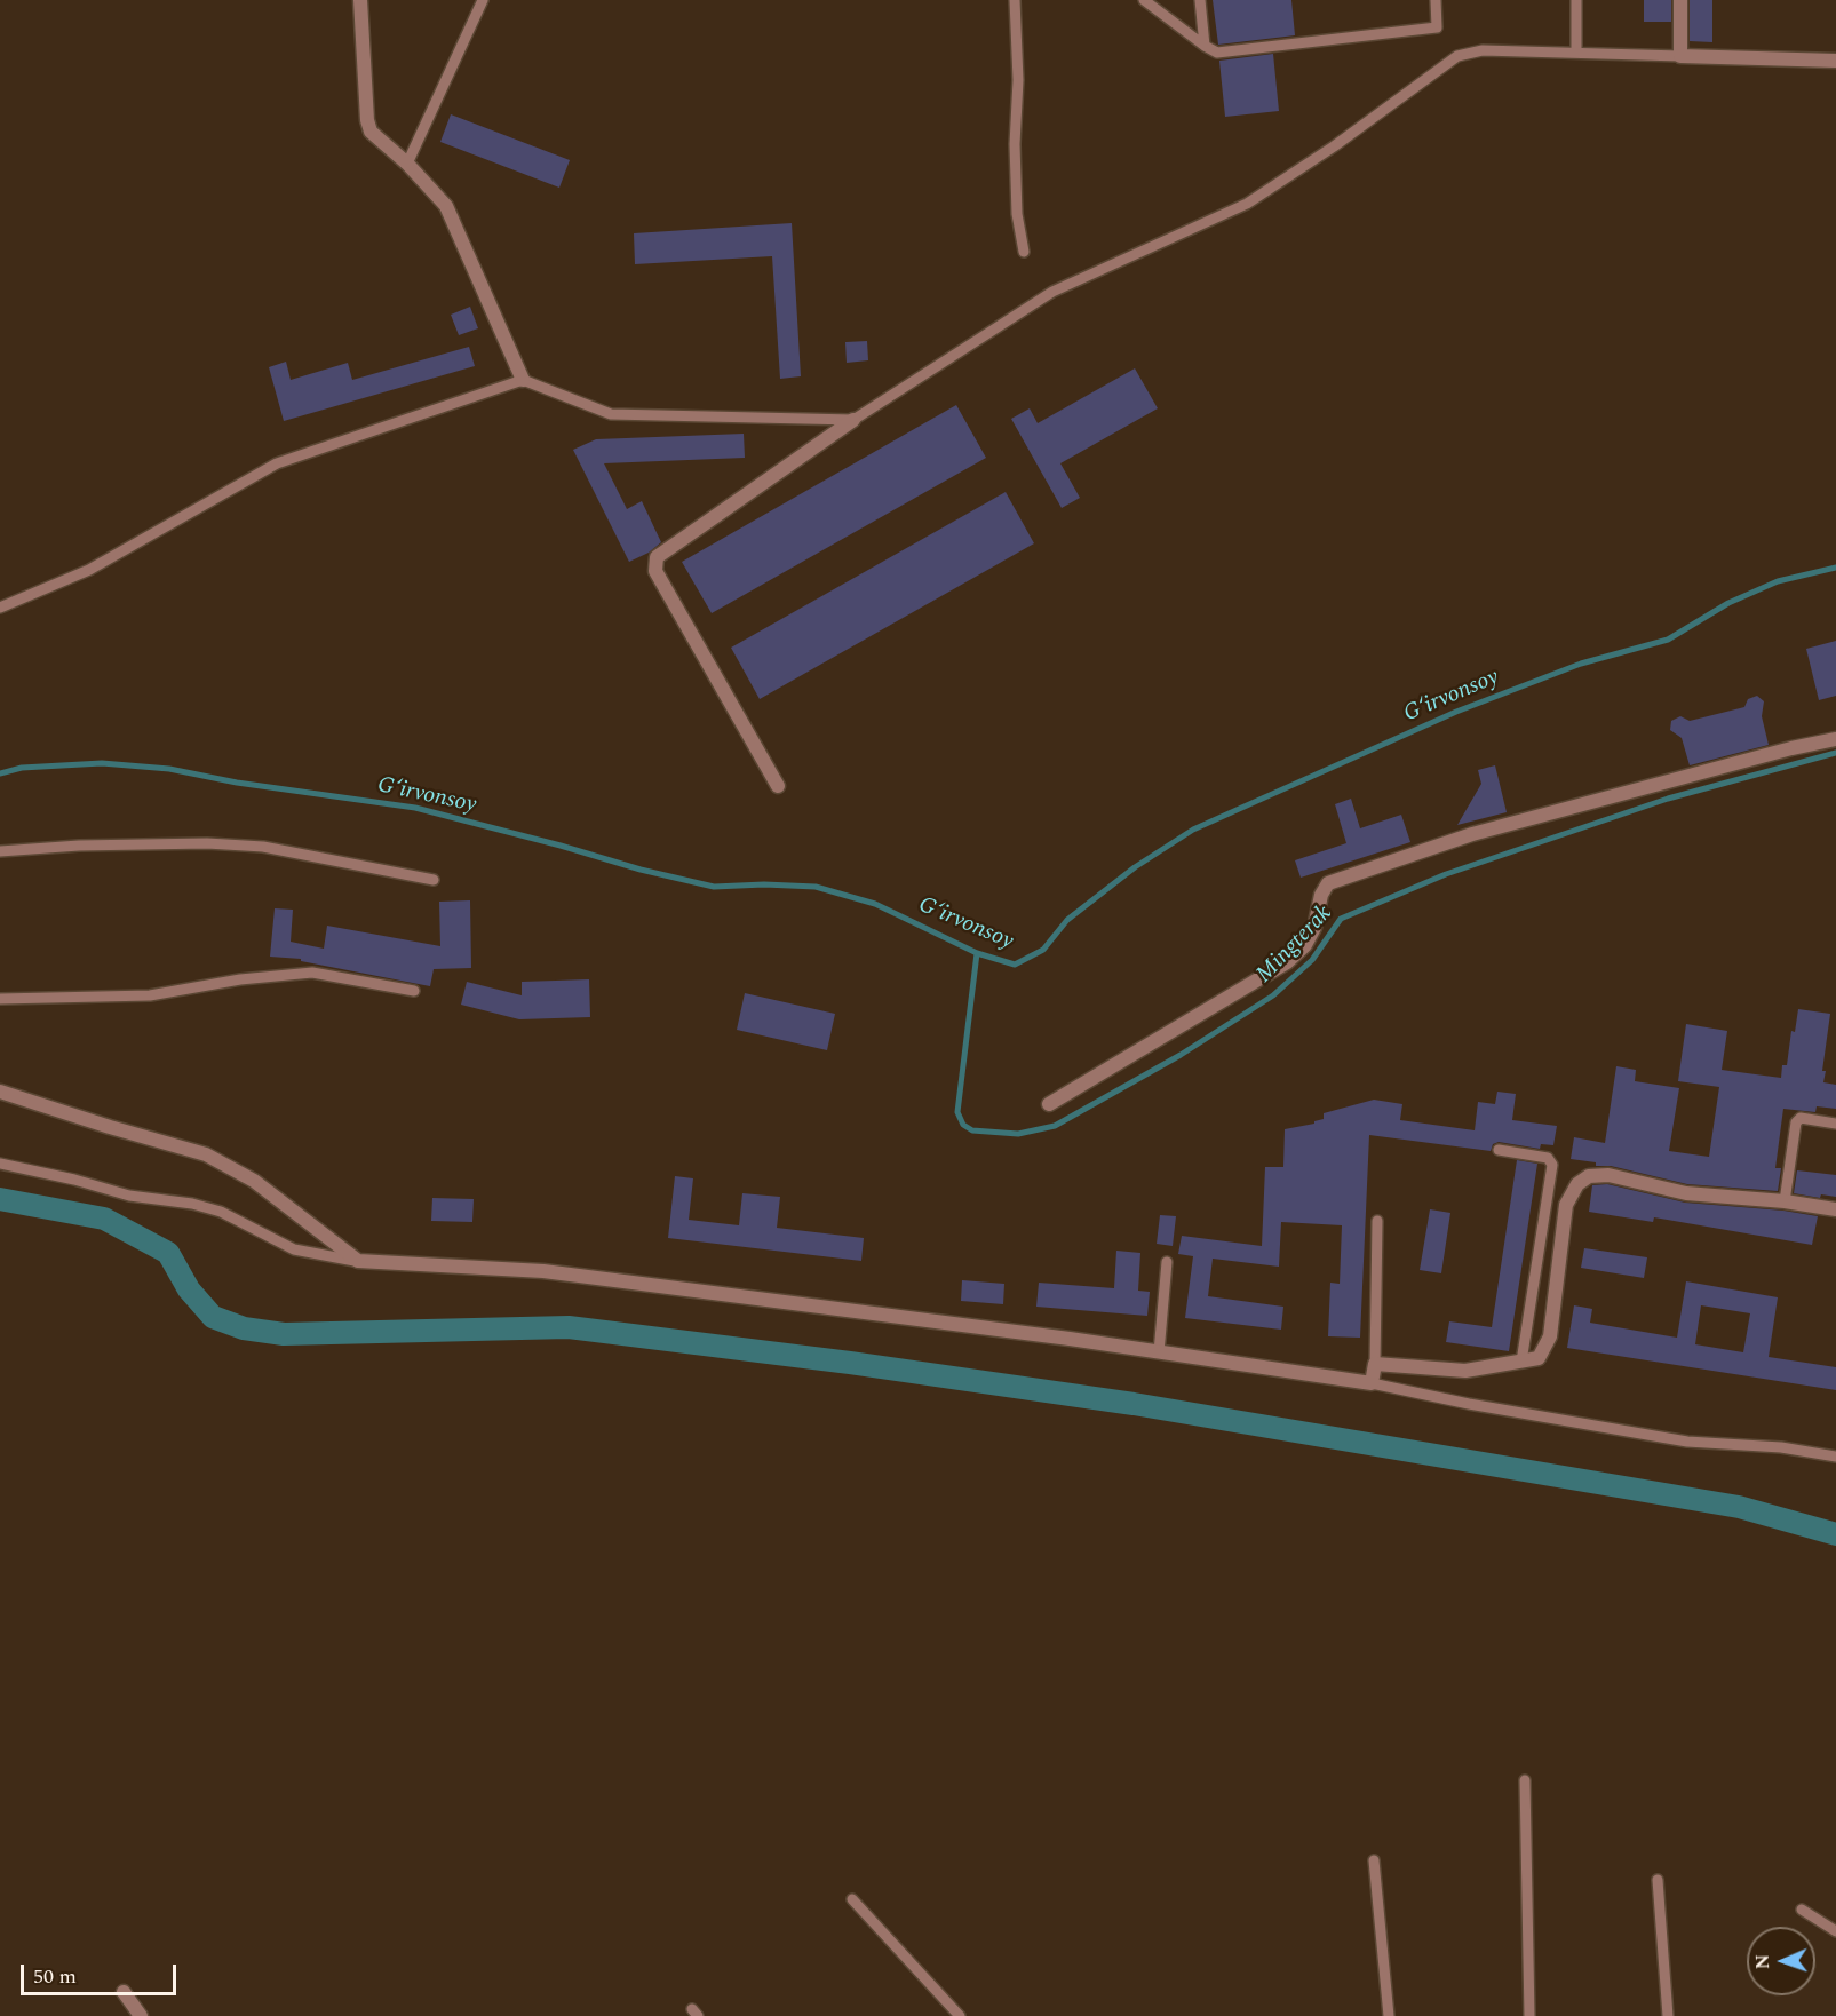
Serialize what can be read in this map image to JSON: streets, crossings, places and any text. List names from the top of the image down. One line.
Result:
{"water":["G‘irvonsoy","Mingterak"],"scale_bar":"50 m","north":"left"}
